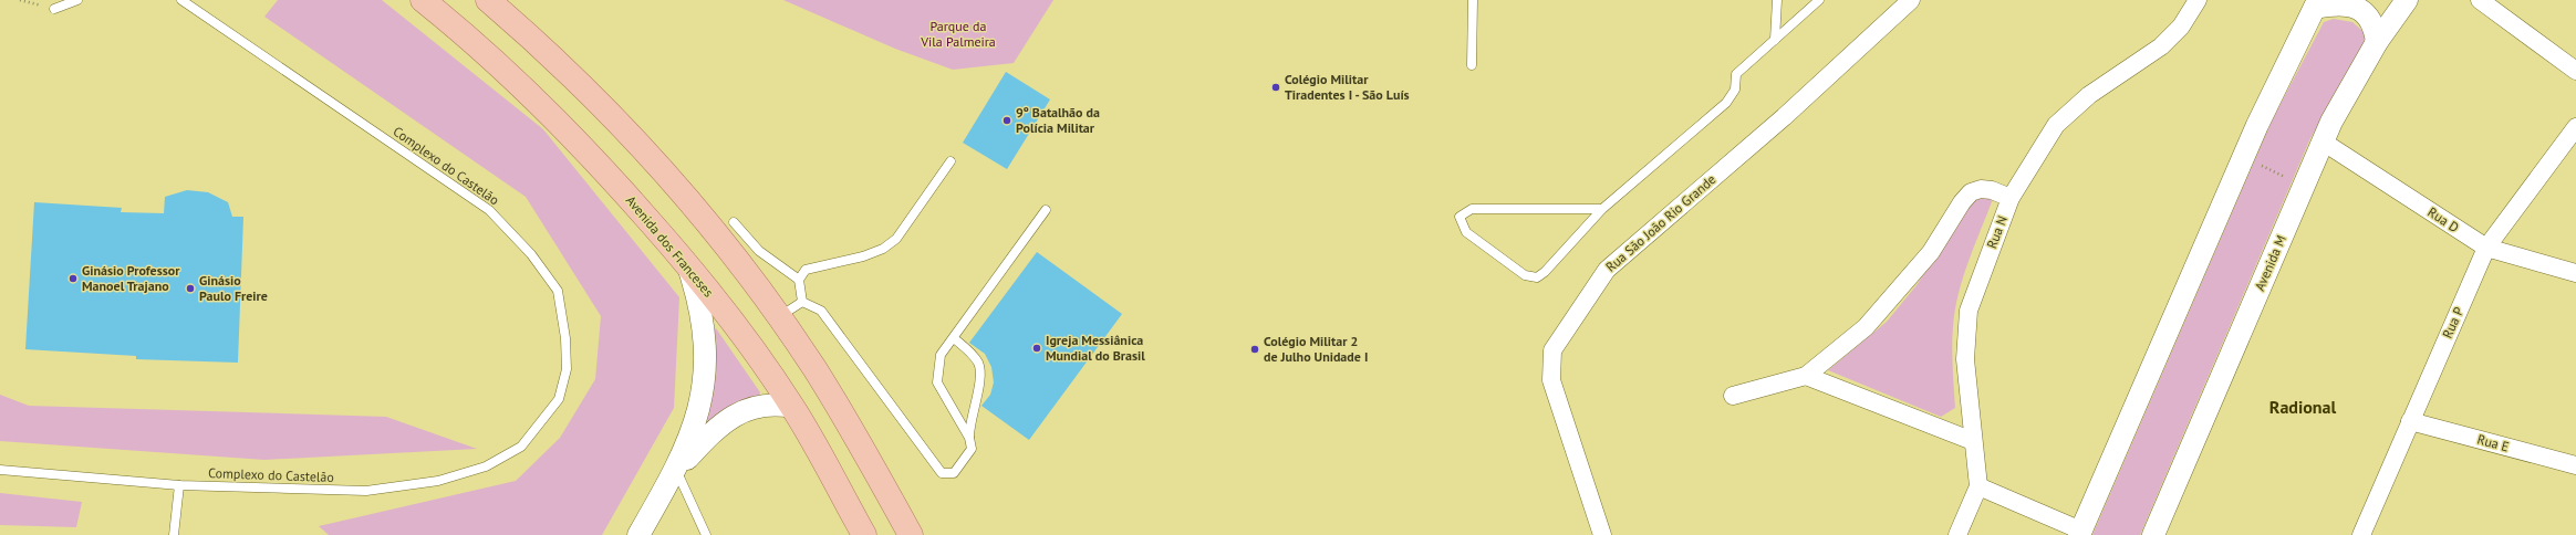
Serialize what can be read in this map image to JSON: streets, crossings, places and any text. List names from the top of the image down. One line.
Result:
{"streets":{"main road":["Avenida dos Franceses"],"street":["Rua D","Rua São João Rio Grande","Rua N","Avenida M","Rua P","Rua E"],"lane":["Complexo do Castelão"]},"crossings":[["Rua D","Avenida M"],["Rua D","Rua P"],["Rua P","Rua E"]],"districts":["Radional"],"parks":["Parque da Vila Palmeira"],"places":["Colégio Militar Tiradentes I - São Luís","9º Batalhão da Polícia Militar","Ginásio Professor Manoel Trajano","Ginásio Paulo Freire","Igreja Messiânica Mundial do Brasil","Colégio Militar 2 de Julho Unidade I"]}
